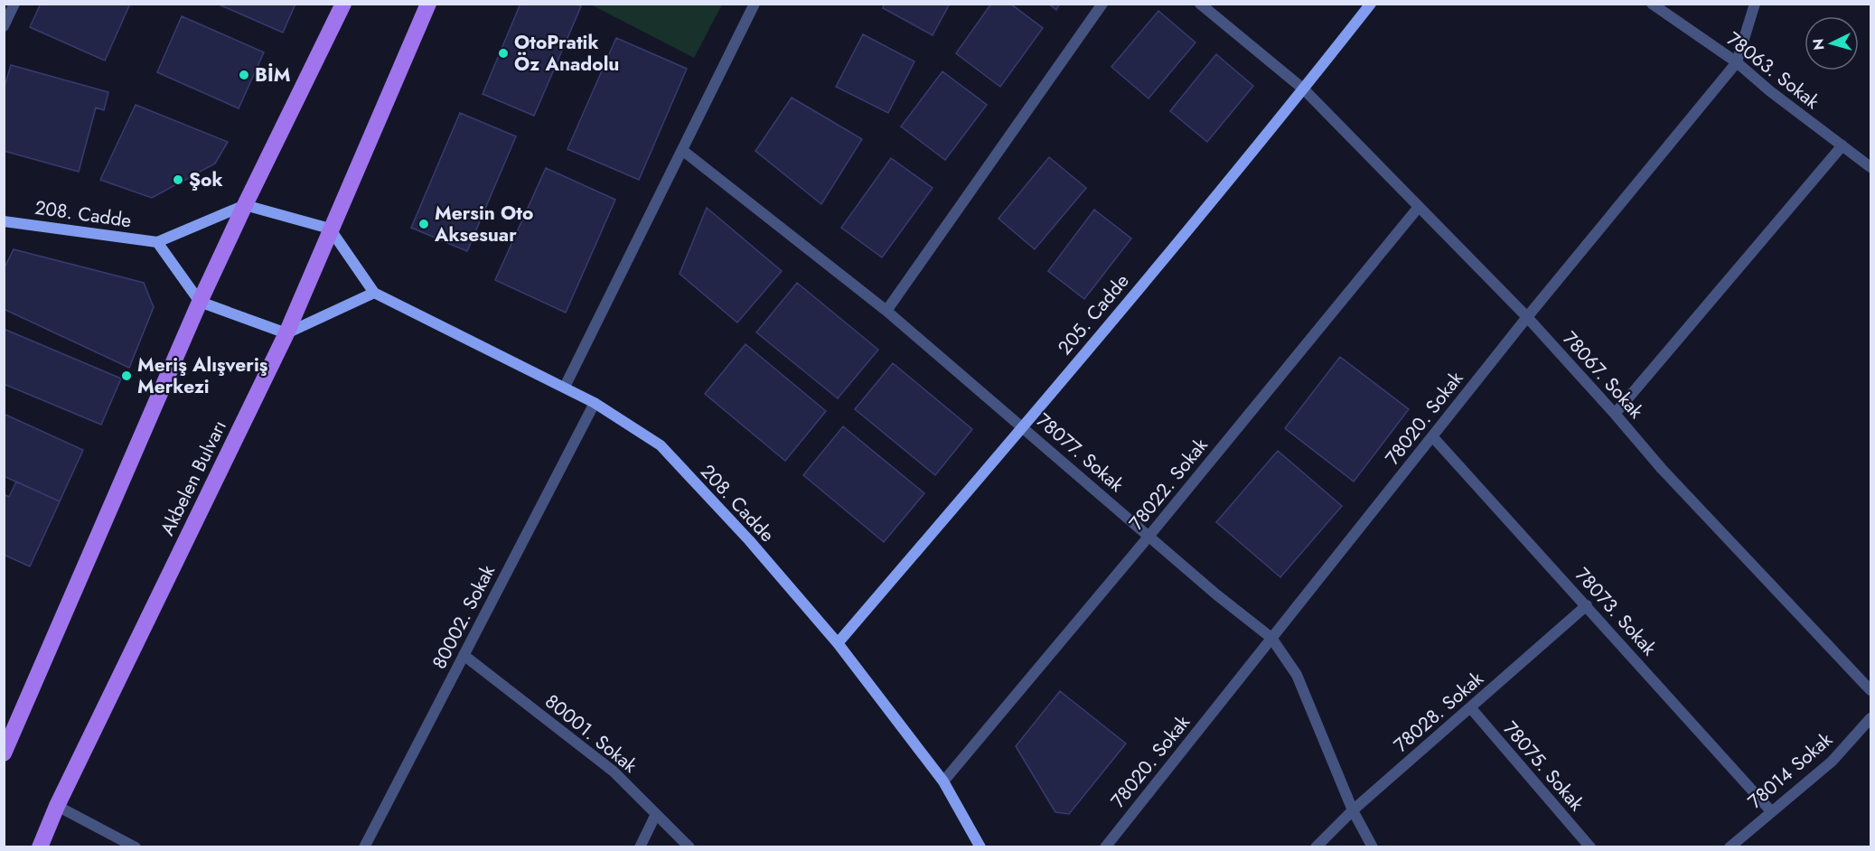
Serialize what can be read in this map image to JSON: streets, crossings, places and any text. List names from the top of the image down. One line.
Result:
{"streets":{"main road":["Akbelen Bulvarı"],"street":["78063. Sokak","208. Cadde","205. Cadde","78067. Sokak","78020. Sokak","78077. Sokak","78022. Sokak","78073. Sokak","80002. Sokak","78028. Sokak","80001. Sokak","78075. Sokak","78014 Sokak"]},"crossings":[["78063. Sokak","78020. Sokak"],["208. Cadde","205. Cadde"],["208. Cadde","78022. Sokak"],["208. Cadde","80002. Sokak"],["205. Cadde","78067. Sokak"],["205. Cadde","78077. Sokak"],["78067. Sokak","78020. Sokak"],["78067. Sokak","78022. Sokak"],["78020. Sokak","78077. Sokak"],["78020. Sokak","78073. Sokak"],["78077. Sokak","78022. Sokak"],["78077. Sokak","78028. Sokak"],["78073. Sokak","78028. Sokak"],["78073. Sokak","78014 Sokak"],["80002. Sokak","80001. Sokak"],["78028. Sokak","78075. Sokak"]],"places":["OtoPratik Öz Anadolu","BİM","Şok","Mersin Oto Aksesuar","Meriş Alışveriş Merkezi"],"north":"left"}
